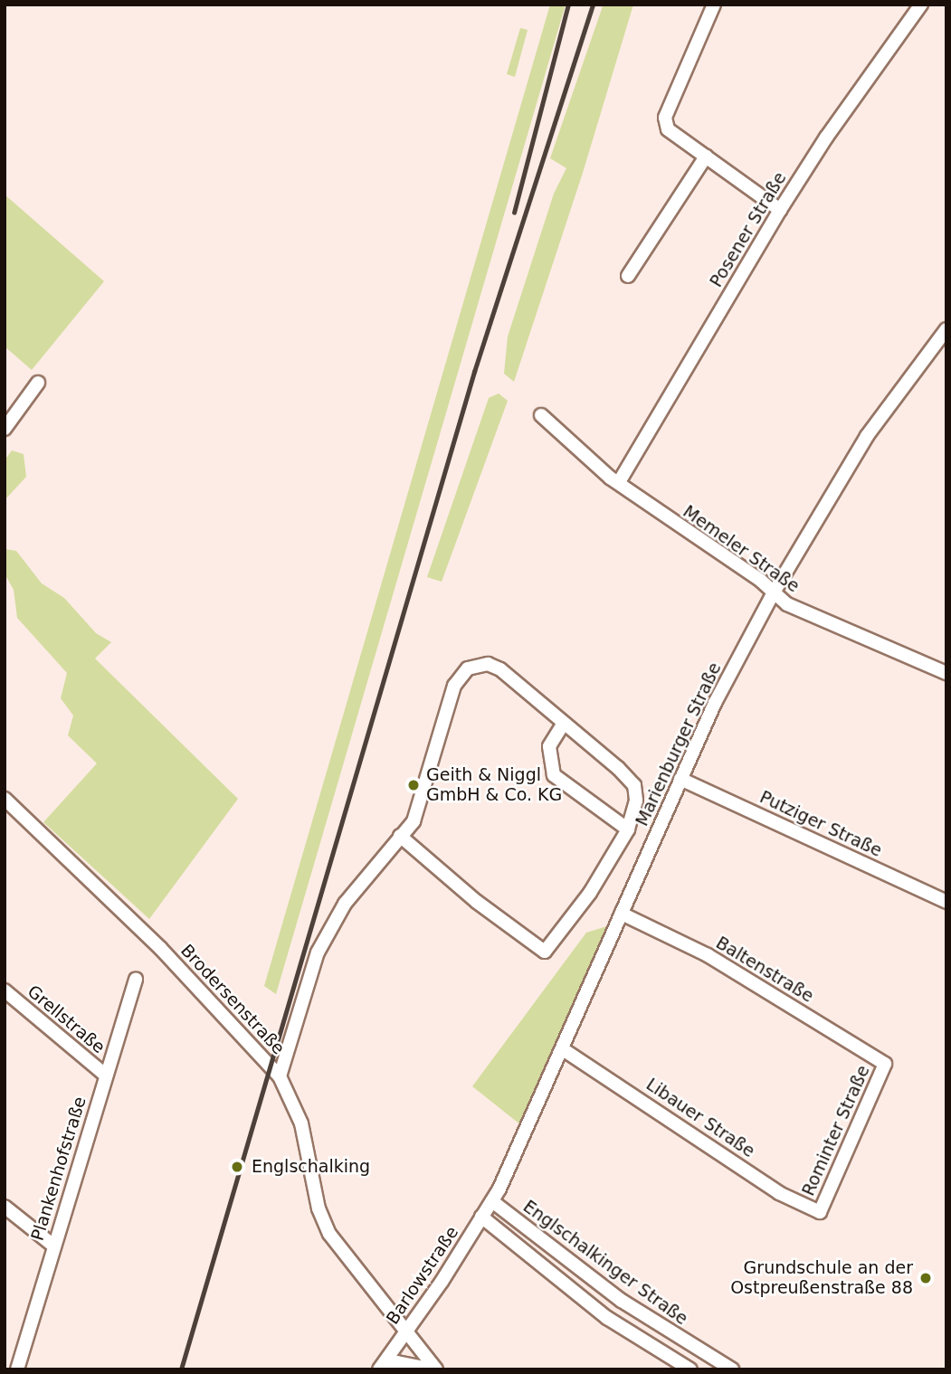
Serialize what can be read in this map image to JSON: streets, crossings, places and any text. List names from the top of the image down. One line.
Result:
{"streets":{"street":["Posener Straße","Memeler Straße","Marienburger Straße","Putziger Straße","Baltenstraße","Brodersenstraße","Grellstraße","Libauer Straße","Rominter Straße","Plankenhofstraße","Englschalkinger Straße","Barlowstraße"]},"crossings":[["Posener Straße","Memeler Straße"],["Memeler Straße","Marienburger Straße"],["Marienburger Straße","Putziger Straße"],["Marienburger Straße","Baltenstraße"],["Marienburger Straße","Libauer Straße"],["Marienburger Straße","Englschalkinger Straße"],["Marienburger Straße","Barlowstraße"],["Baltenstraße","Rominter Straße"],["Brodersenstraße","Barlowstraße"],["Grellstraße","Plankenhofstraße"],["Libauer Straße","Rominter Straße"],["Englschalkinger Straße","Barlowstraße"]],"places":["Geith & Niggl GmbH & Co. KG","Englschalking","Grundschule an der Ostpreußenstraße 88"]}
